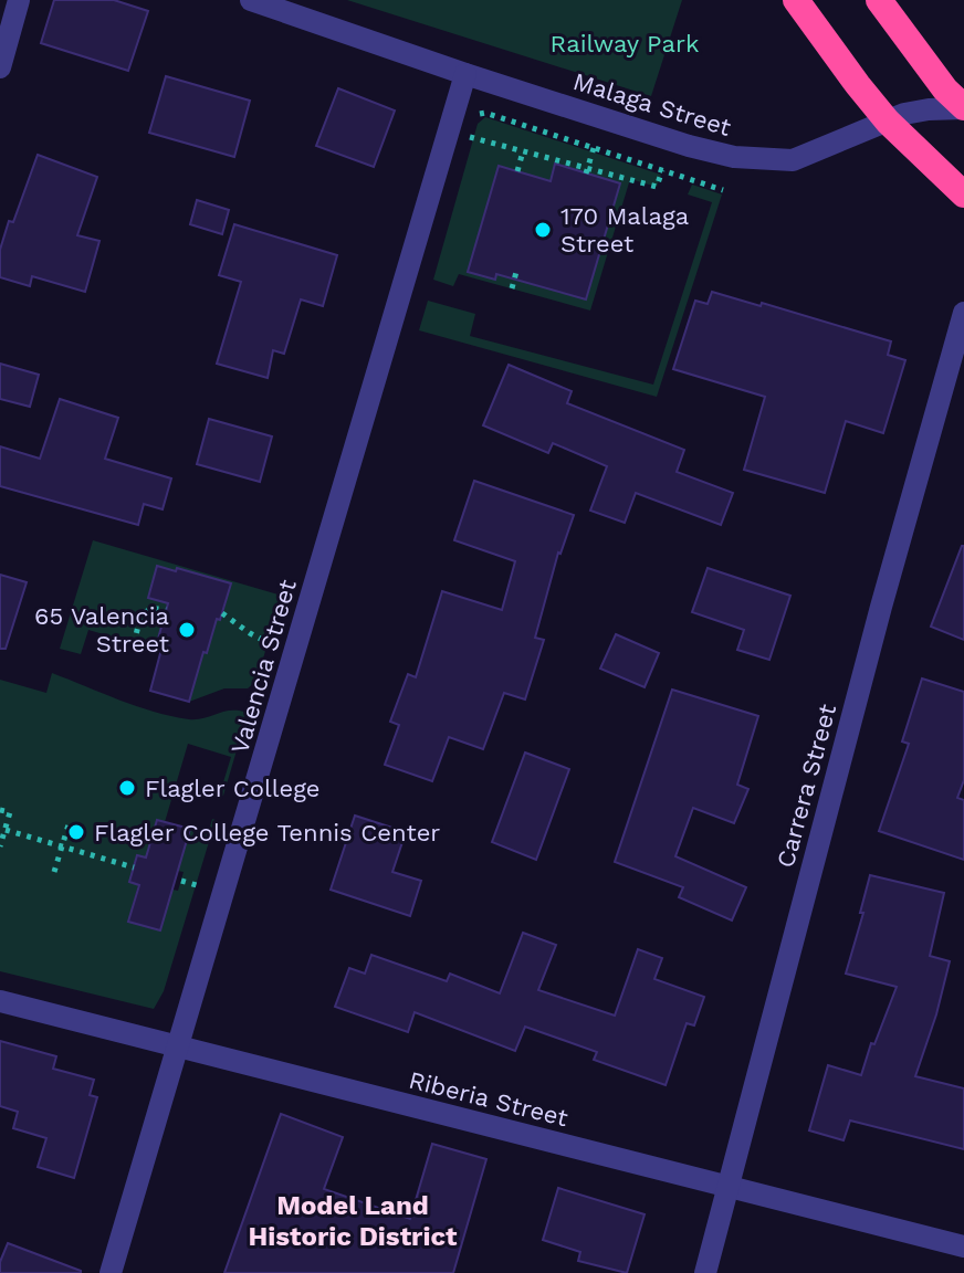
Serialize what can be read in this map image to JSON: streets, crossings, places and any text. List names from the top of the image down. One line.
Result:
{"streets":{"street":["Malaga Street","Valencia Street","Carrera Street","Riberia Street"]},"crossings":[["Malaga Street","Valencia Street"],["Valencia Street","Riberia Street"],["Carrera Street","Riberia Street"]],"districts":["Model Land Historic District"],"parks":["Railway Park"],"places":["170 Malaga Street","65 Valencia Street","Flagler College","Flagler College Tennis Center"]}
